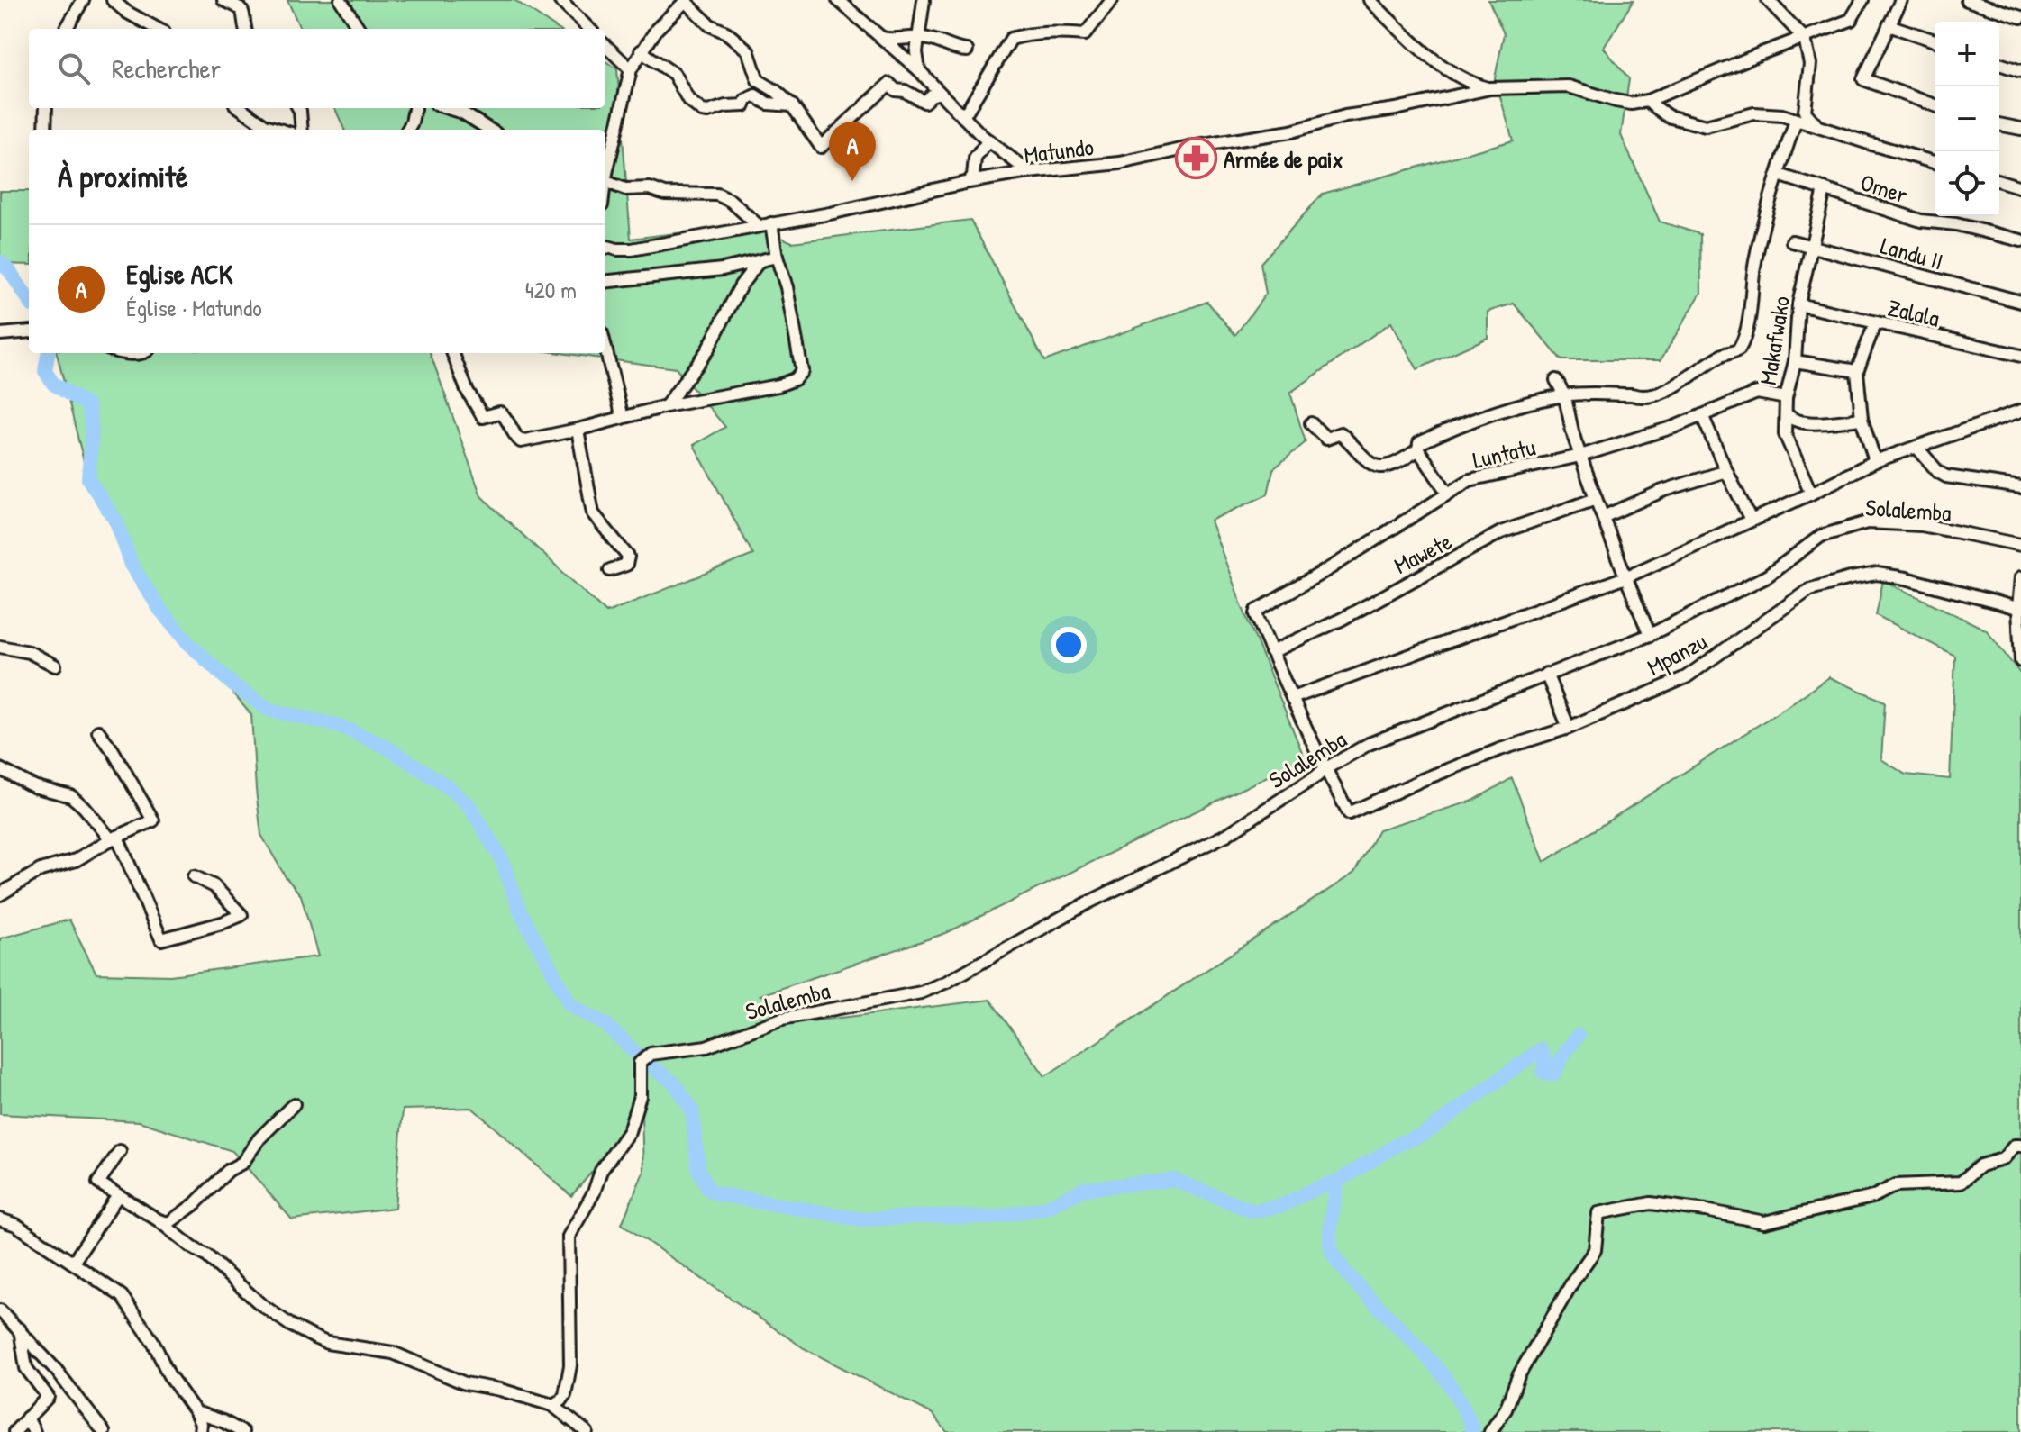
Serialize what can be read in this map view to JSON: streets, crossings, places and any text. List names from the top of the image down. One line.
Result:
{"streets":{"street":["Matundo","Omer","Landu II","Zalala","Makafwako","Luntatu","Solalemba","Mawete","Mpanzu"]},"crossings":[["Omer","Makafwako"],["Landu II","Makafwako"],["Zalala","Makafwako"],["Makafwako","Luntatu"],["Luntatu","Mawete"],["Solalemba","Mpanzu"]],"places":{"pharmacy":["Armée de paix"]},"page":{"map_buttons":["+","−"],"search":"Rechercher","pins":"A","heading":"À proximité","list":[{"mark":"A","name":"Eglise ACK","note":"Église · Matundo","value":"420 m"}]}}
